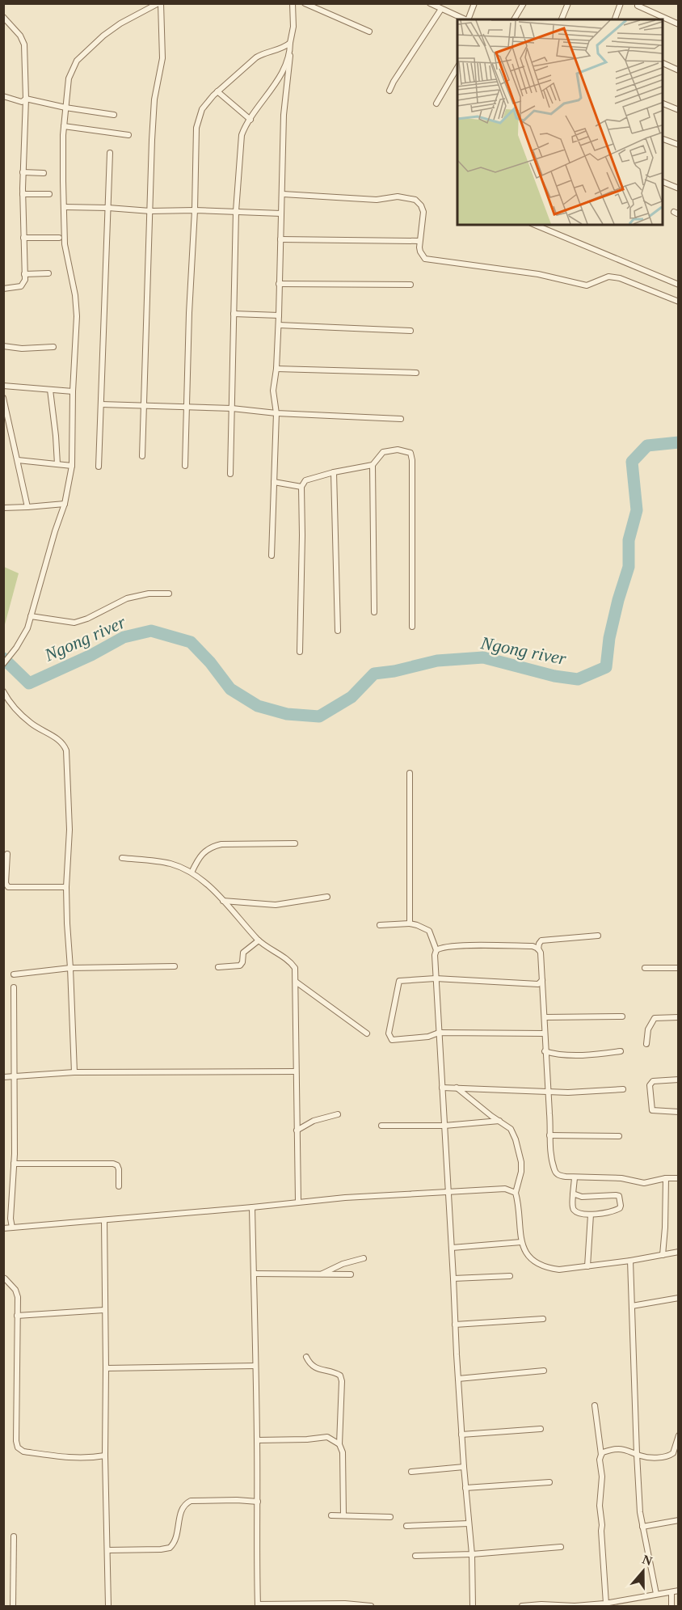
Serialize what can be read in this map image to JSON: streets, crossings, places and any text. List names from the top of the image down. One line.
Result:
{"water":["Ngong river"],"north":"top"}
